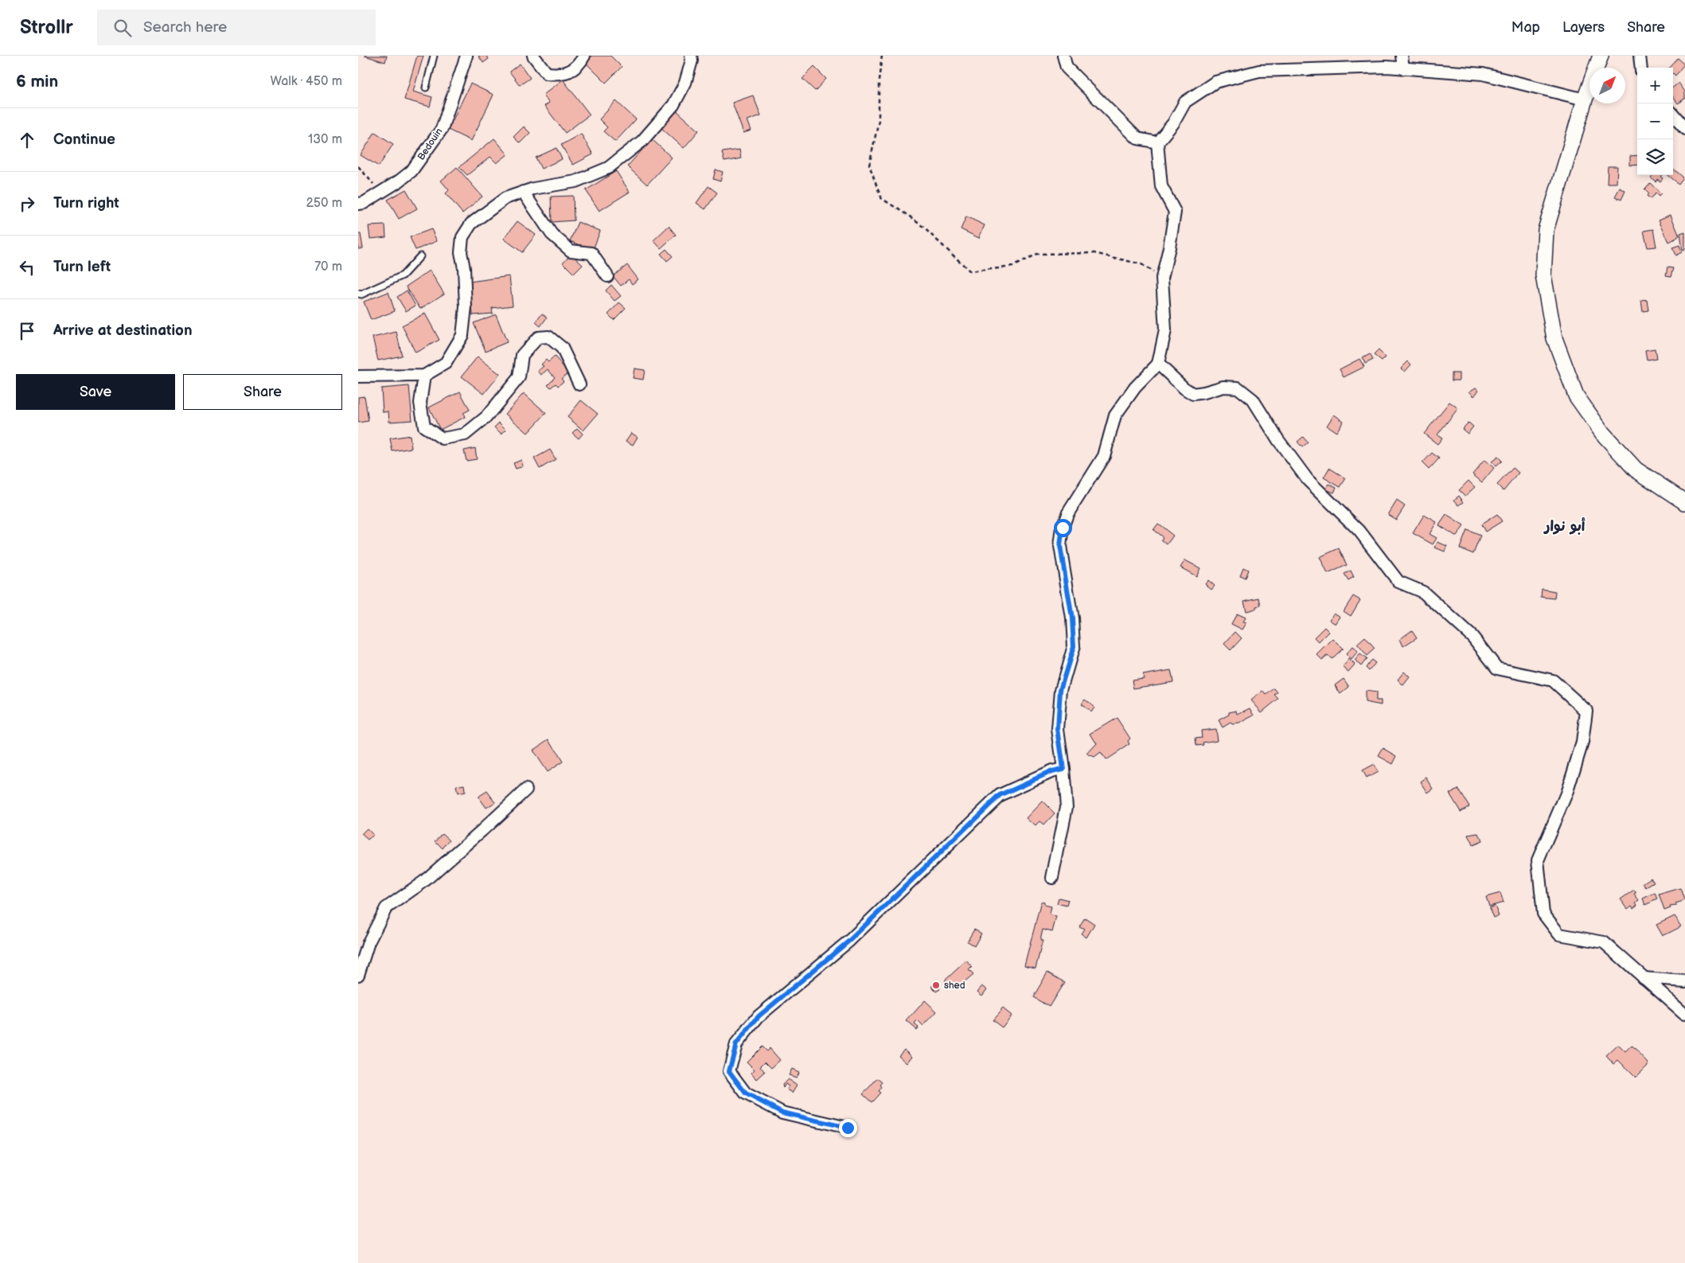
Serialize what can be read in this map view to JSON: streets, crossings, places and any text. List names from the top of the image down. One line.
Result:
{"streets":{"street":["Bedouin"]},"districts":["أبو نوار"],"places":["shed"],"north":"top right","page":{"header":"Strollr","search":"Search here","nav":["Map","Layers","Share"],"heading":["6 min","Walk · 450 m"],"map_buttons":["+","−"],"list":[["Continue","130 m"],["Turn right","250 m"],["Turn left","70 m"],"Arrive at destination"],"buttons":["Save","Share"]}}
